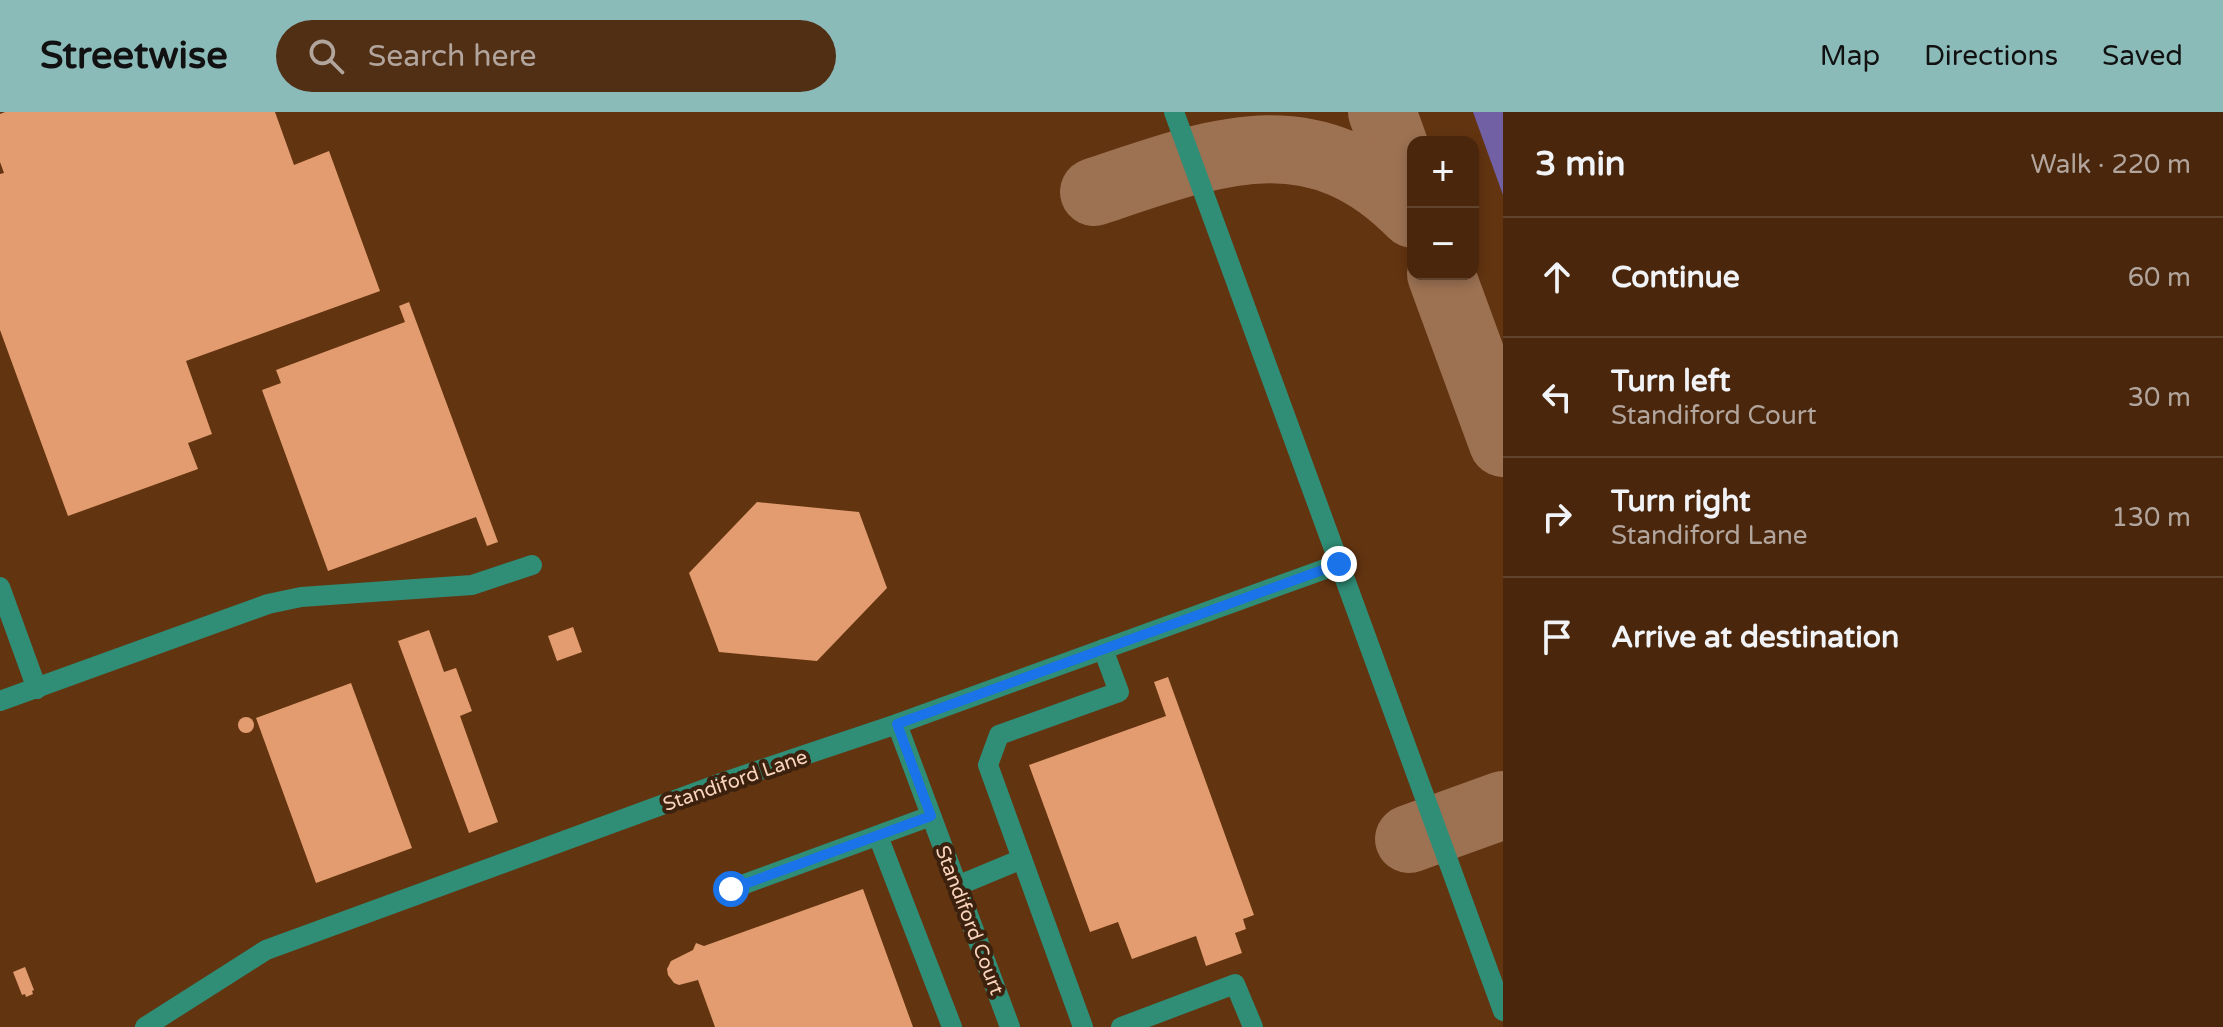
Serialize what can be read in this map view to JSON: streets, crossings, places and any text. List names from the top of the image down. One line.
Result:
{"streets":{"street":["Standiford Lane","Standiford Court"]},"crossings":[["Standiford Lane","Standiford Court"]],"page":{"header":"Streetwise","search":"Search here","nav":["Map","Directions","Saved"],"heading":["3 min","Walk · 220 m"],"map_buttons":["+","−"],"list":[["Continue","60 m"],["Turn left","Standiford Court","30 m"],["Turn right","Standiford Lane","130 m"],"Arrive at destination"]}}
